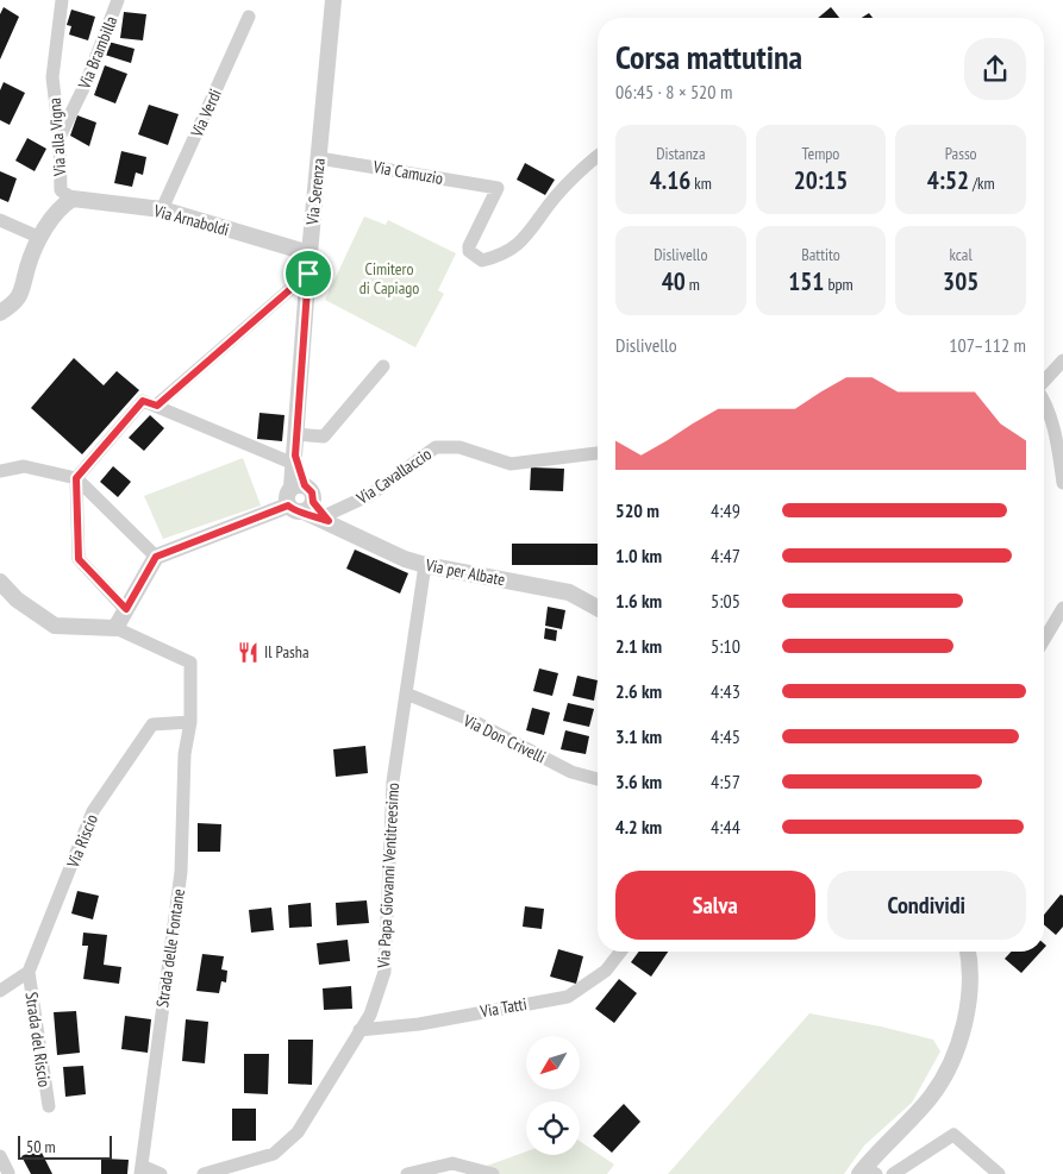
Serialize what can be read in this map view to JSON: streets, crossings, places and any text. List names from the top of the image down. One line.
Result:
{"streets":{"street":["Via Brambilla","Via Verdi","Via alla Vigna","Via Camuzio","Via Serenza","Via Arnaboldi","Via Cavallaccio","Via per Albate","Via Don Crivelli","Via Riscio","Via Papa Giovanni Ventitreesimo","Strada delle Fontane","Via Tatti","Strada del Riscio"]},"crossings":[["Via Brambilla","Via alla Vigna"],["Via Verdi","Via Arnaboldi"],["Via alla Vigna","Via Arnaboldi"],["Via Camuzio","Via Serenza"],["Via Serenza","Via Arnaboldi"],["Via Serenza","Via per Albate"],["Via Cavallaccio","Via per Albate"],["Via per Albate","Via Papa Giovanni Ventitreesimo"],["Via Don Crivelli","Via Papa Giovanni Ventitreesimo"],["Via Riscio","Strada delle Fontane"],["Via Riscio","Strada del Riscio"],["Via Papa Giovanni Ventitreesimo","Via Tatti"]],"parks":["Cimitero di Capiago"],"places":{"restaurant":["Il Pasha"]},"scale_bar":"50 m","north":"bottom left","page":{"heading":["Corsa mattutina","06:45 · 8 × 520 m"],"stats":[["Distanza","4.16 km"],["Tempo","20:15"],["Passo","4:52 /km"],["Dislivello","40 m"],["Battito","151 bpm"],["kcal","305"]],"chart":["Dislivello","107–112 m"],"list":[{"name":"520 m","note":"4:49"},{"name":"1.0 km","note":"4:47"},{"name":"1.6 km","note":"5:05"},{"name":"2.1 km","note":"5:10"},{"name":"2.6 km","note":"4:43"},{"name":"3.1 km","note":"4:45"},{"name":"3.6 km","note":"4:57"},{"name":"4.2 km","note":"4:44"}],"buttons":["Salva","Condividi"],"scale":"50 m"}}
